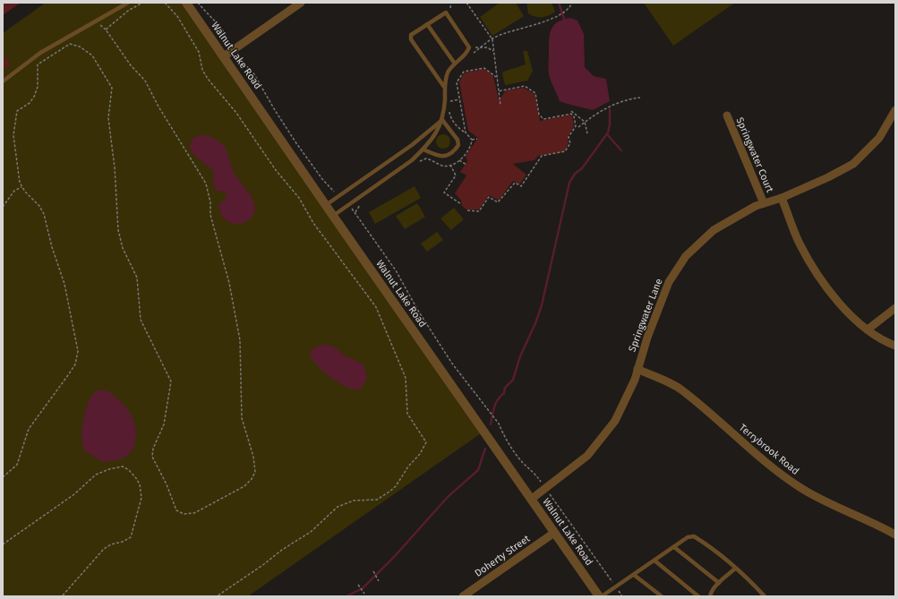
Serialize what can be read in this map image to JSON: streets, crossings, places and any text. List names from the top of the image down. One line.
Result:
{"streets":{"street":["Walnut Lake Road","Springwater Court","Springwater Lane","Terrybrook Road","Doherty Street"]},"crossings":[["Walnut Lake Road","Springwater Lane"],["Walnut Lake Road","Doherty Street"],["Springwater Court","Springwater Lane"],["Springwater Lane","Terrybrook Road"]]}
